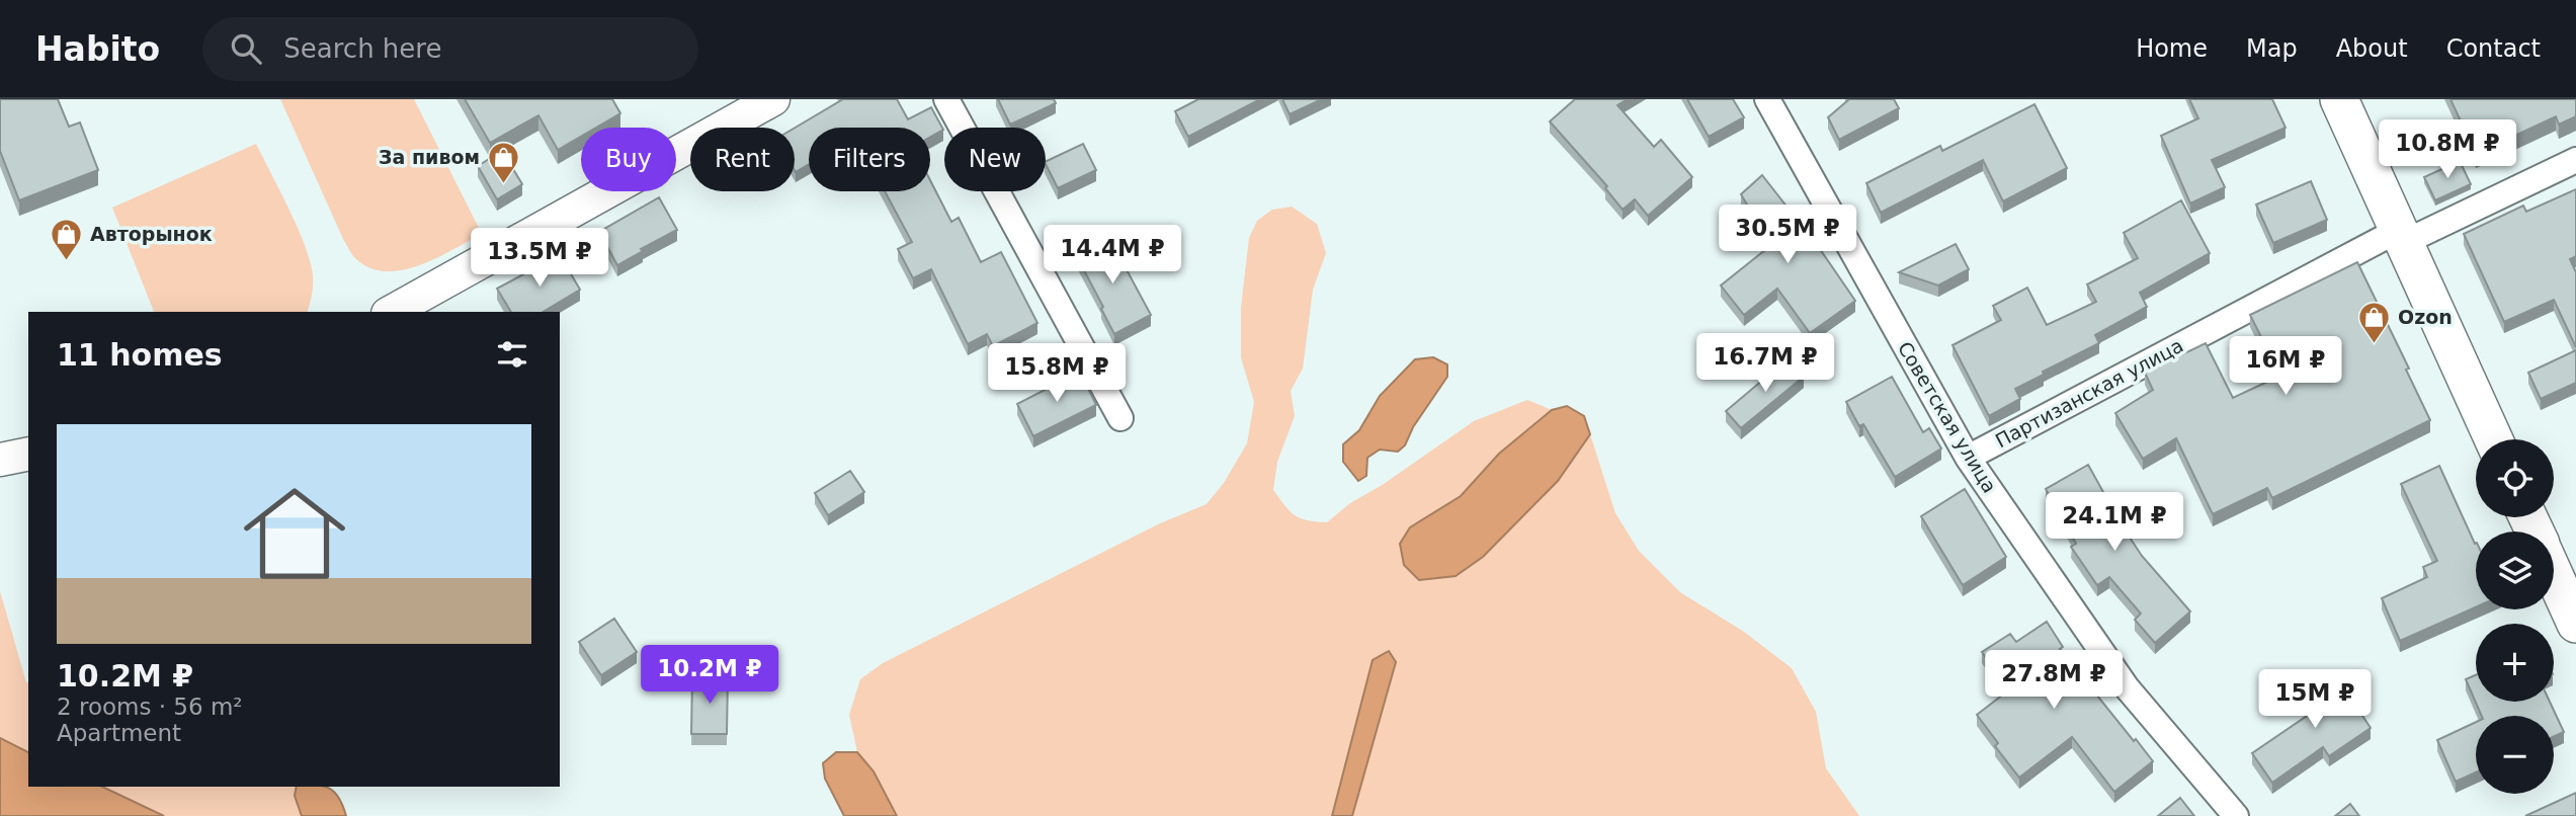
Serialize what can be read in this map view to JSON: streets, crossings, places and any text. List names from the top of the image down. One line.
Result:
{"streets":{"street":["Партизанская улица","Советская улица"]},"crossings":[["Партизанская улица","Советская улица"]],"places":{"shop":["За пивом","Авторынок","Ozon"]},"page":{"header":"Habito","search":"Search here","nav":["Home","Map","About","Contact"],"price":["10.8M ₽","30.5M ₽","14.4M ₽","13.5M ₽","16.7M ₽","16M ₽","15.8M ₽","24.1M ₽","10.2M ₽","27.8M ₽","15M ₽"],"chip":["Buy","Rent","Filters","New"],"heading":"11 homes","list":[{"name":"10.2M ₽","note":"2 rooms · 56 m² · Apartment"}],"map_buttons":["+","−"]}}
